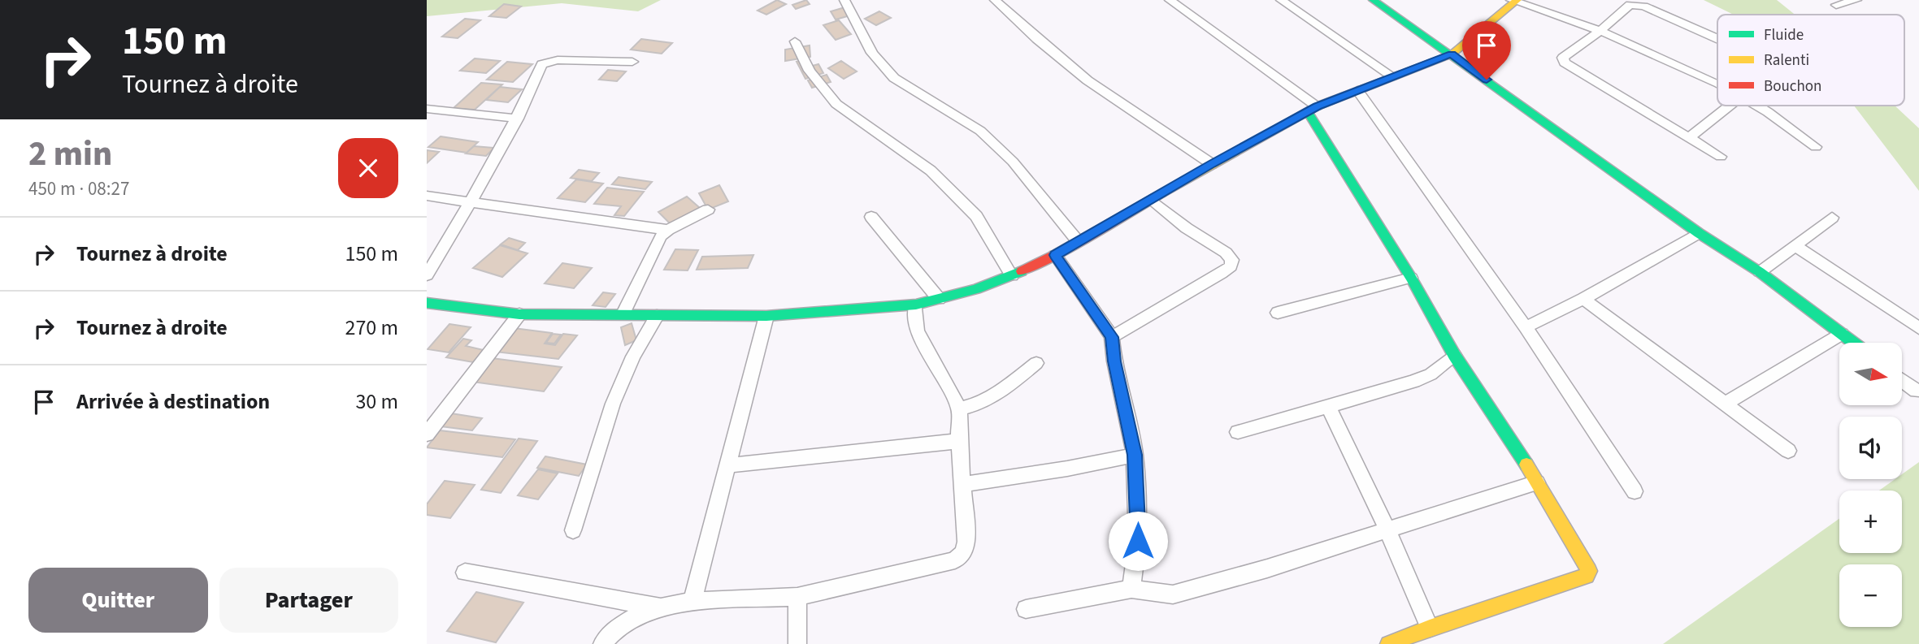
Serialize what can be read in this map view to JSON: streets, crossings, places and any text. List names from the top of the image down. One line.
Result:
{"legend":["Fluide","Ralenti","Bouchon"],"north":"right","page":{"turn":["150 m","Tournez à droite"],"heading":["2 min","450 m · 08:27"],"list":[{"name":"Tournez à droite","value":"150 m"},{"name":"Tournez à droite","value":"270 m"},{"name":"Arrivée à destination","value":"30 m"}],"map_buttons":["+","−"],"buttons":["Quitter","Partager"]}}
